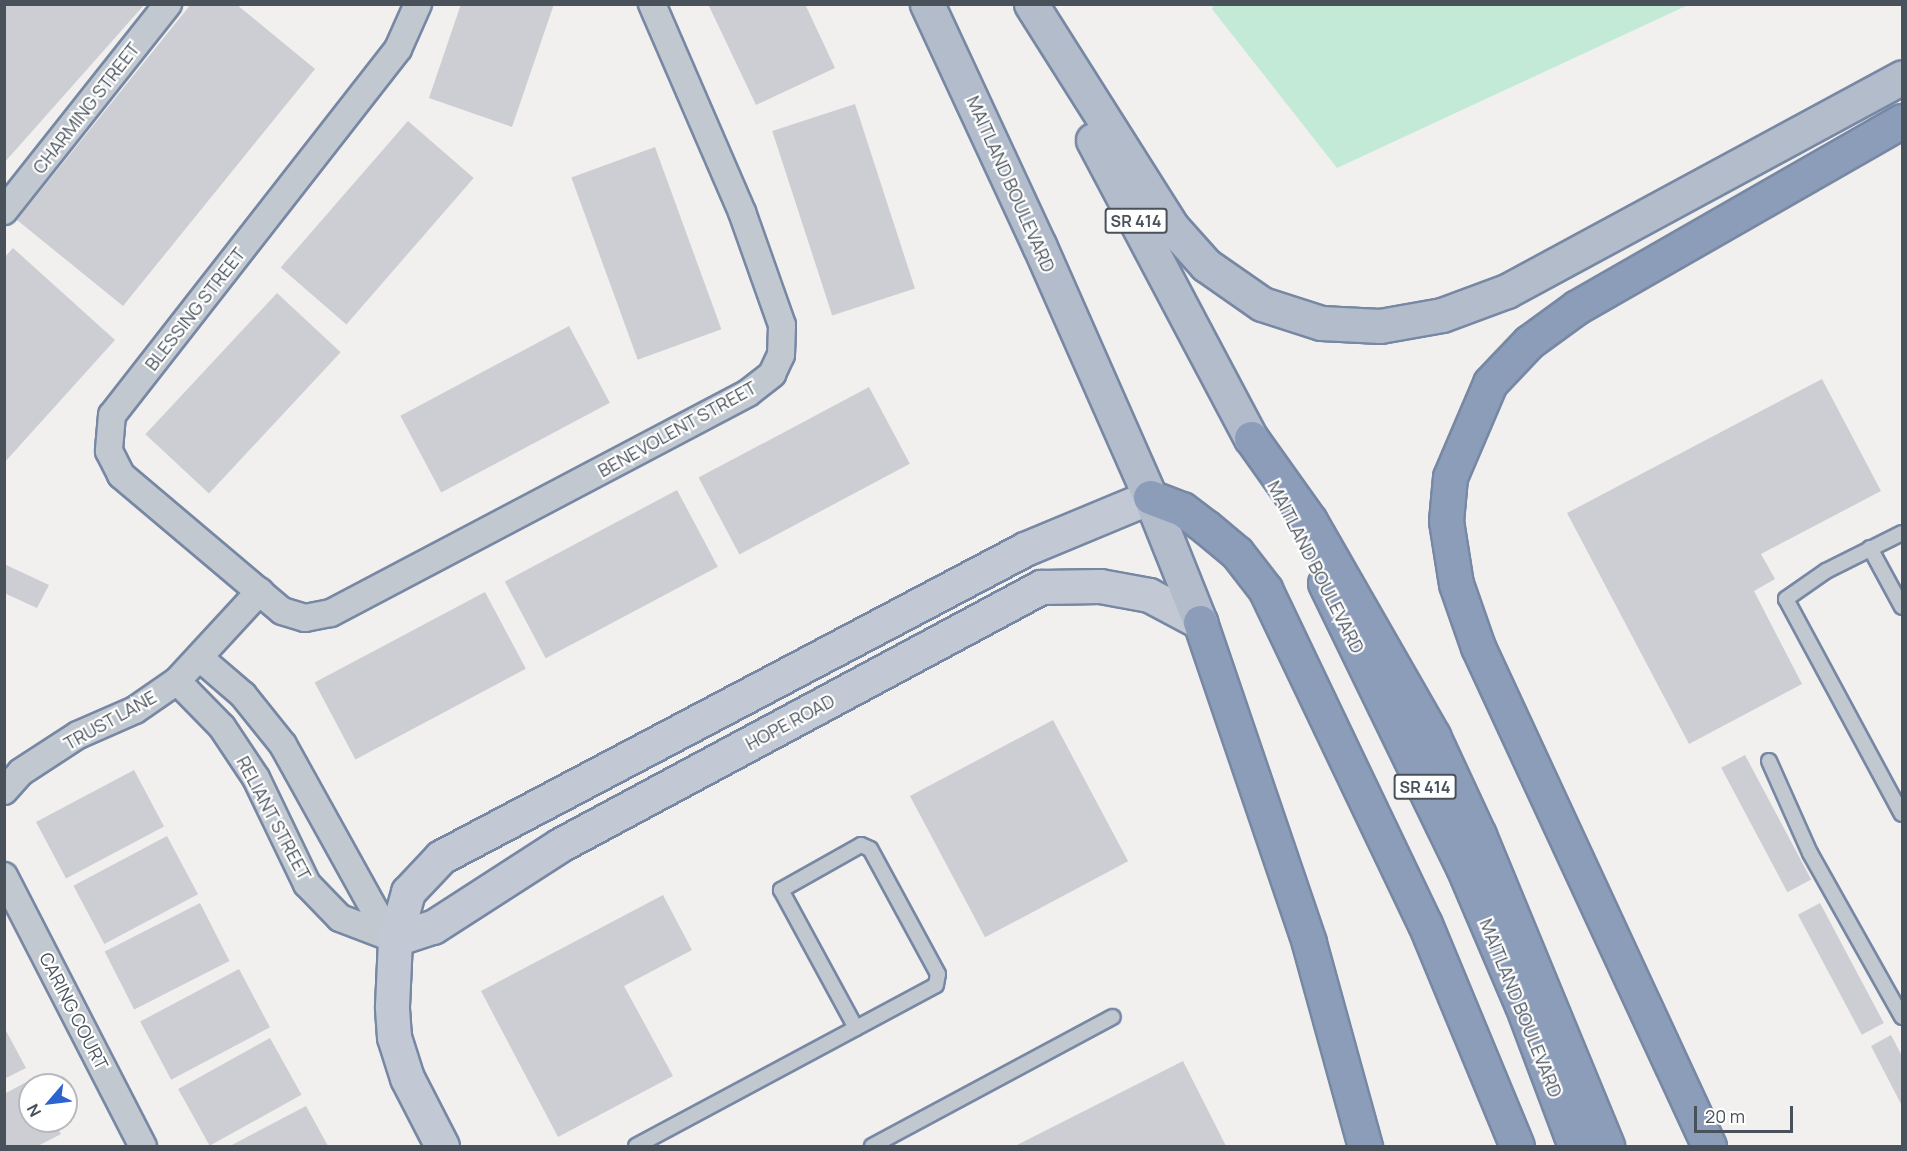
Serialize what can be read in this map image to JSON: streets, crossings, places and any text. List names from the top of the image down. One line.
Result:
{"streets":{"highway":["MAITLAND BOULEVARD","SR 414"],"main road":["HOPE ROAD"],"street":["CHARMING STREET","BLESSING STREET","BENEVOLENT STREET","TRUST LANE","RELIANT STREET","CARING COURT"]},"crossings":[["MAITLAND BOULEVARD","HOPE ROAD"],["BLESSING STREET","BENEVOLENT STREET"],["BLESSING STREET","TRUST LANE"],["BENEVOLENT STREET","TRUST LANE"],["TRUST LANE","RELIANT STREET"],["HOPE ROAD","RELIANT STREET"]],"scale_bar":"20 m","north":"bottom left"}
